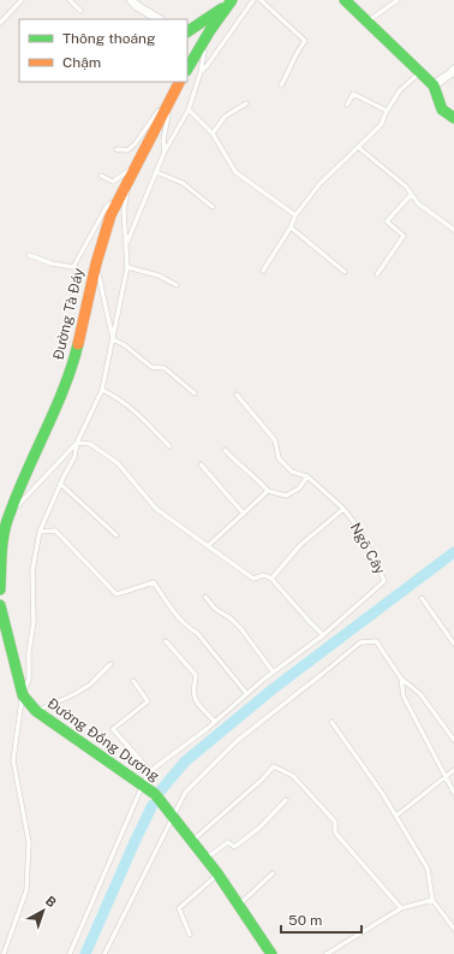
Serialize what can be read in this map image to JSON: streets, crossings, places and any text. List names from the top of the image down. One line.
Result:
{"streets":{"street":["Đường Tà Đáy","Đường Đồng Dương"],"lane":["Ngõ Cây"]},"legend":["Thông thoáng","Chậm"],"scale_bar":"50 m","north":"top right"}
